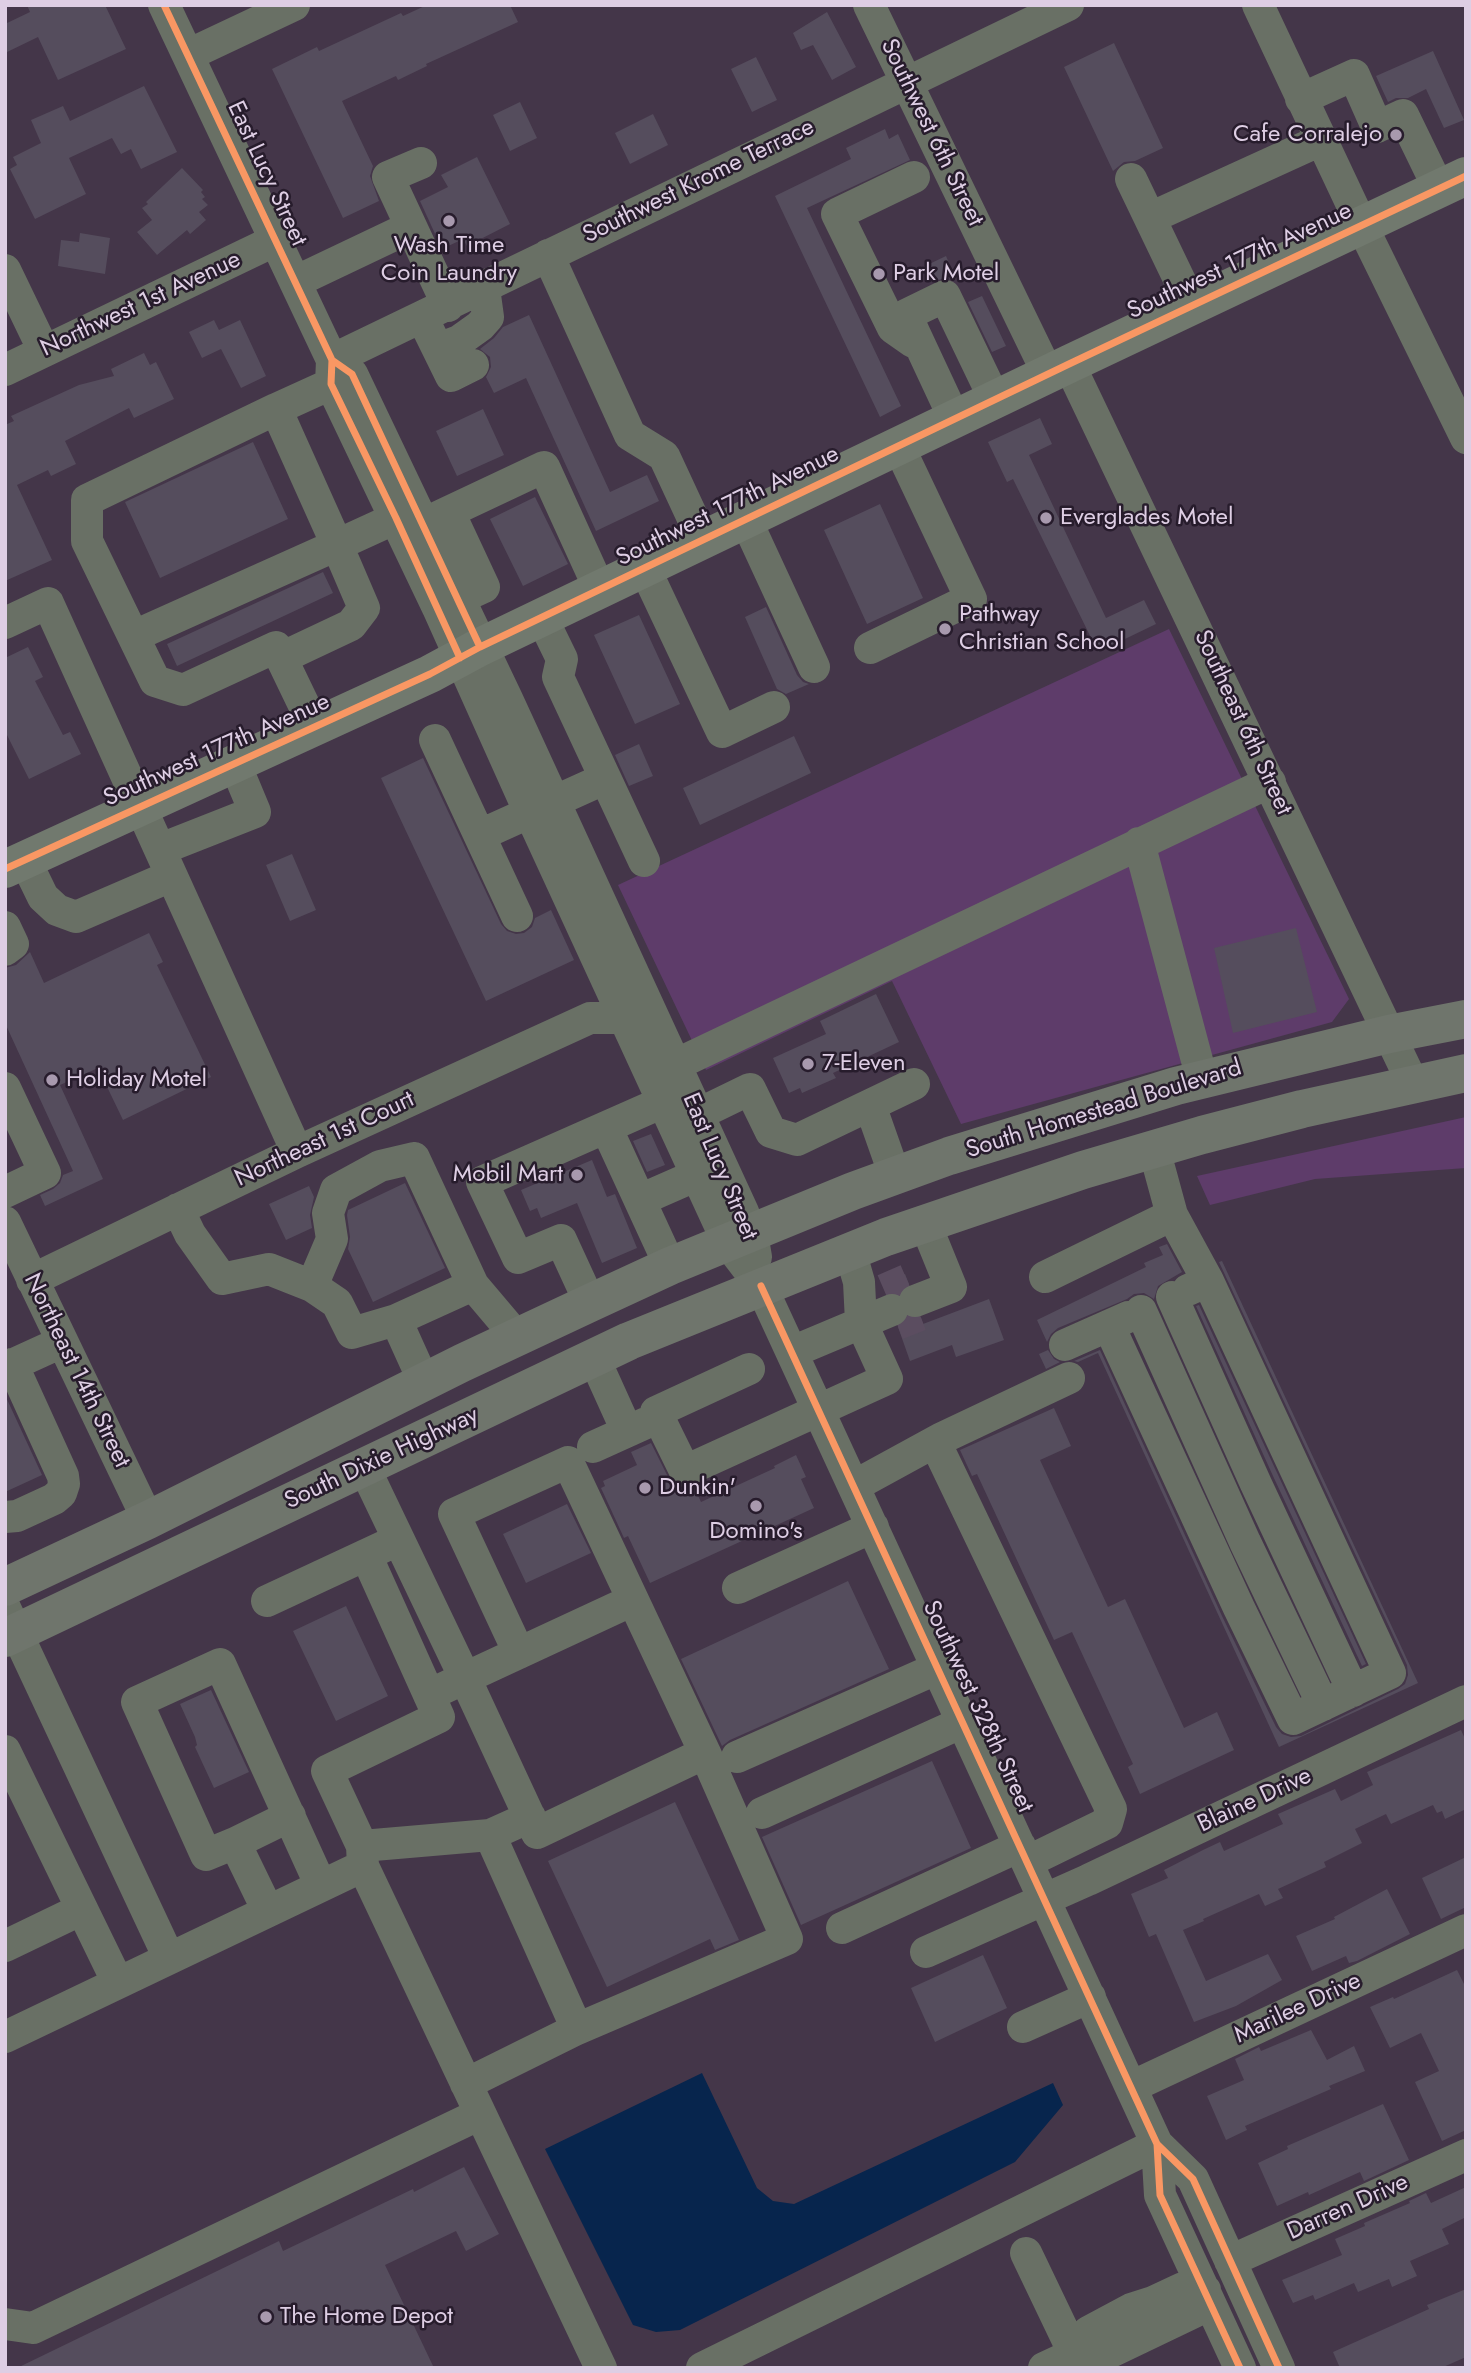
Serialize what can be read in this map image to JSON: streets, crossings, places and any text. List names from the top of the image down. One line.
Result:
{"streets":{"highway":["South Homestead Boulevard","South Dixie Highway"],"main road":["Southwest 177th Avenue"],"street":["Southwest 6th Street","East Lucy Street","Southwest Krome Terrace","Northwest 1st Avenue","Southeast 6th Street","Northeast 1st Court","Northeast 14th Street","Southwest 328th Street","Blaine Drive","Marilee Drive","Darren Drive"]},"crossings":[["Southwest 6th Street","Southwest Krome Terrace"],["Southwest 6th Street","Southwest 177th Avenue"],["Southwest 6th Street","Southeast 6th Street"],["East Lucy Street","Southwest Krome Terrace"],["East Lucy Street","Southwest 177th Avenue"],["East Lucy Street","Northwest 1st Avenue"],["East Lucy Street","South Homestead Boulevard"],["East Lucy Street","Northeast 1st Court"],["East Lucy Street","South Dixie Highway"],["East Lucy Street","Southwest 328th Street"],["Southwest 177th Avenue","Southeast 6th Street"],["Southeast 6th Street","South Homestead Boulevard"],["South Homestead Boulevard","South Dixie Highway"],["South Homestead Boulevard","Southwest 328th Street"],["Northeast 1st Court","Northeast 14th Street"],["Northeast 14th Street","South Dixie Highway"],["South Dixie Highway","Southwest 328th Street"],["Southwest 328th Street","Blaine Drive"],["Southwest 328th Street","Marilee Drive"],["Southwest 328th Street","Darren Drive"]],"places":["Cafe Corralejo","Wash Time Coin Laundry","Park Motel","Everglades Motel","Pathway Christian School","7-Eleven","Holiday Motel","Mobil Mart","Dunkin'","Domino's","The Home Depot"]}
